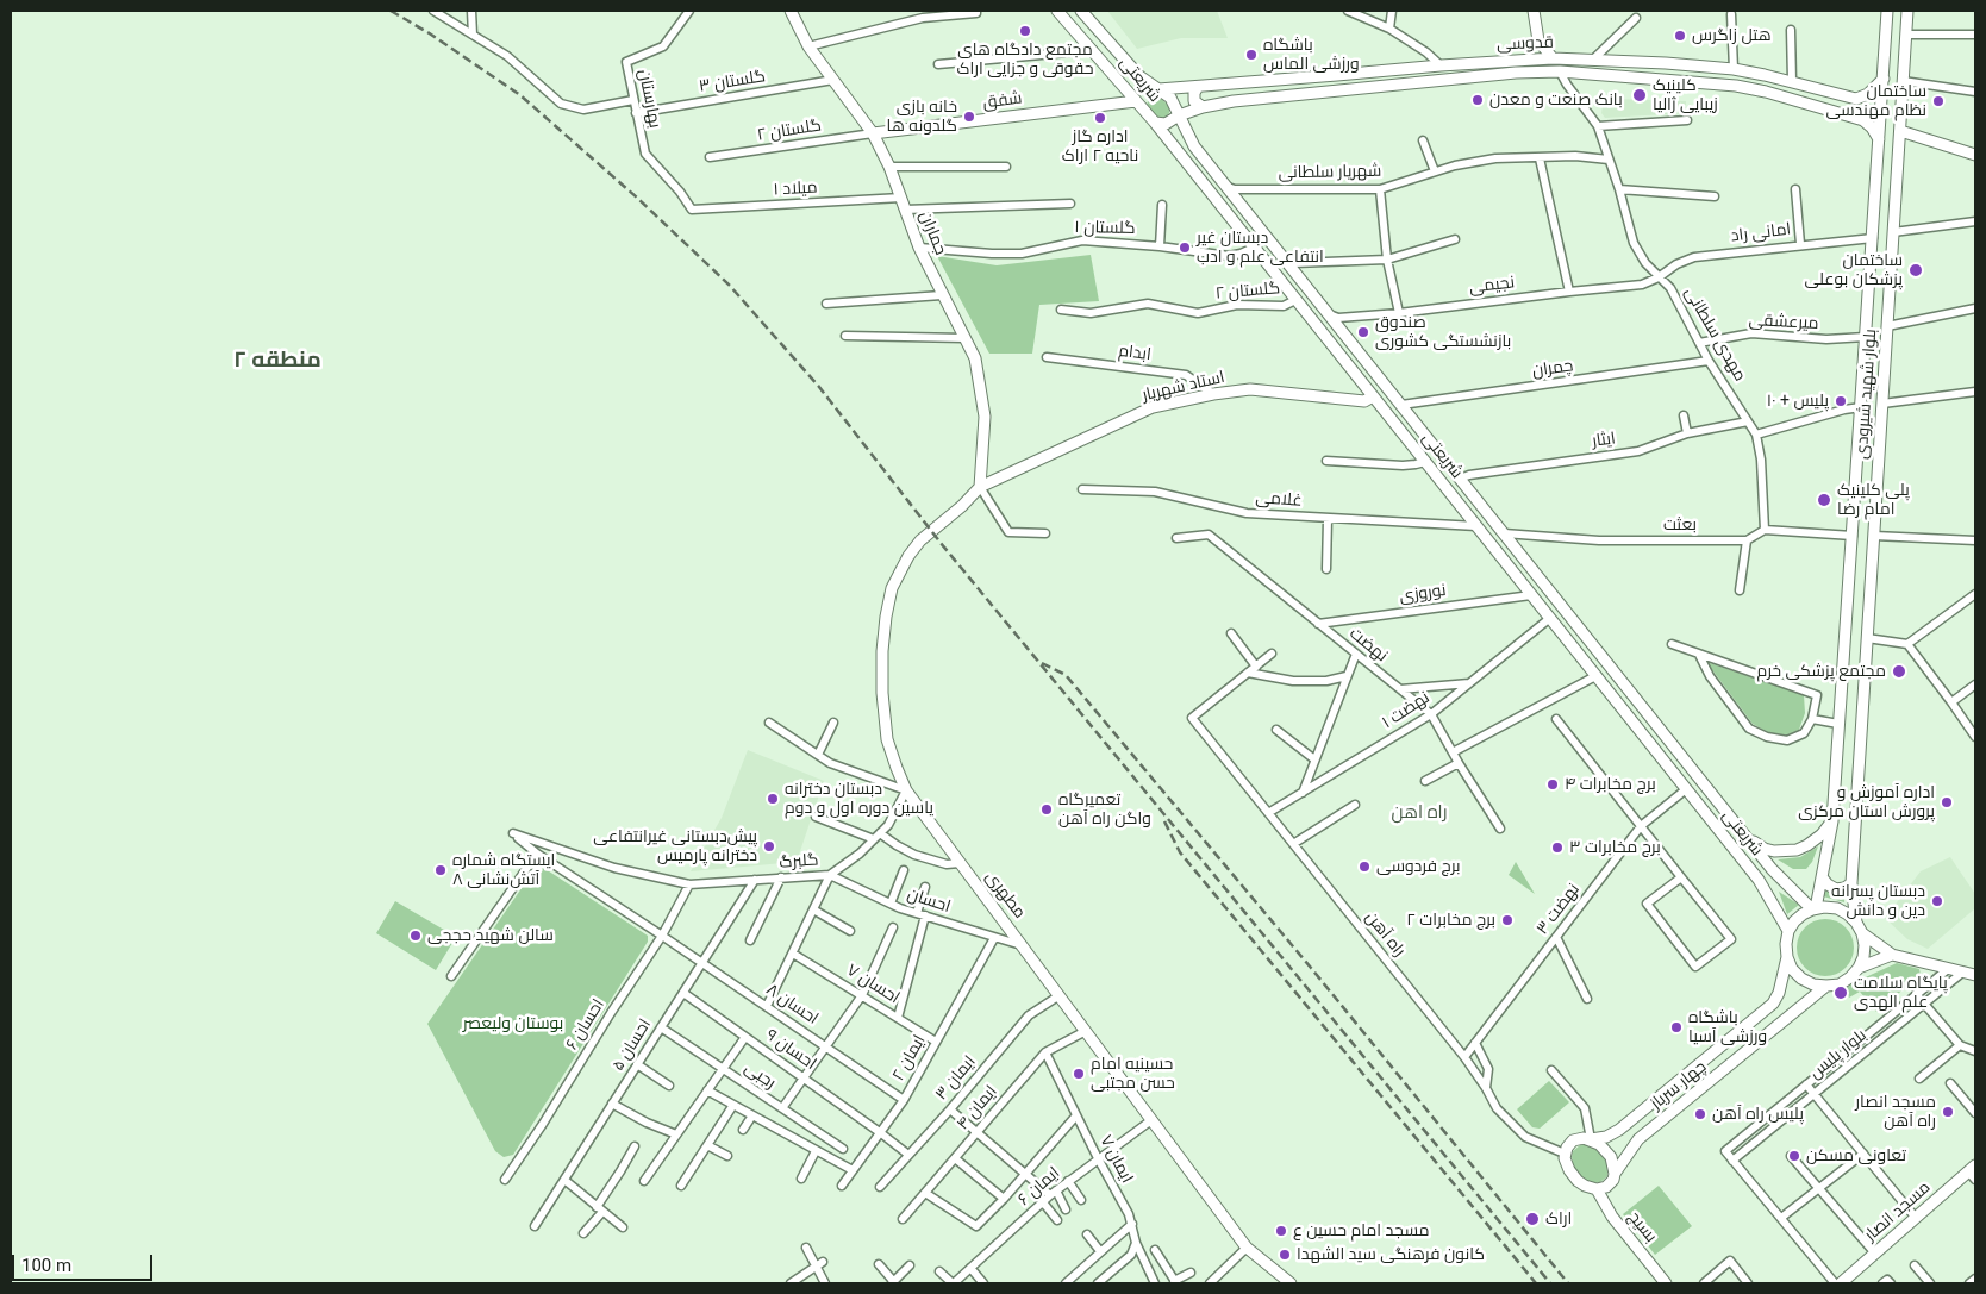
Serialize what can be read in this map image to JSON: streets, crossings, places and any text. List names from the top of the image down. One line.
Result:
{"streets":{"main road":["قدوسی","شریعتی","شفق","جماران","استاد شهریار","بلوار شهید شیرودی","مطهری","چهار سرباز","مسجد انصار","بسیج"],"street":["گلستان ۳","بهارستان","گلستان ۲","شهریار سلطانی","میلاد ۱","گلستان ۱","امانی راد","نجیمی","میرعشقی","مهدی سلطانی","ابدام","چمران","ایثار","غلامی","بعثت","نوروزی","نهضت","نهضت ۱","گلبرگ","احسان","نهضت ۳","راه آهن","احسان ۷","احسان ۸","احسان ۶","احسان ۵","احسان ۹","بلوار پلیس","ایمان ۲","رجبی","ایمان ۳","ایمان ۴","ایمان ۷","ایمان ۶"]},"crossings":[["قدوسی","شریعتی"],["قدوسی","مهدی سلطانی"],["قدوسی","بلوار شهید شیرودی"],["شریعتی","شفق"],["شریعتی","گلستان ۲"],["شریعتی","شهریار سلطانی"],["شریعتی","گلستان ۱"],["شریعتی","نجیمی"],["شریعتی","چمران"],["شریعتی","استاد شهریار"],["شریعتی","بلوار شهید شیرودی"],["شریعتی","ایثار"],["شریعتی","غلامی"],["شریعتی","بعثت"],["شریعتی","نوروزی"],["شریعتی","نهضت ۱"],["شریعتی","نهضت ۳"],["شریعتی","چهار سرباز"],["گلستان ۳","بهارستان"],["گلستان ۳","جماران"],["بهارستان","میلاد ۱"],["شفق","گلستان ۲"],["شفق","جماران"],["گلستان ۲","جماران"],["شهریار سلطانی","مهدی سلطانی"],["میلاد ۱","جماران"],["گلستان ۱","جماران"],["جماران","استاد شهریار"],["جماران","مطهری"],["امانی راد","نجیمی"],["امانی راد","مهدی سلطانی"],["امانی راد","بلوار شهید شیرودی"],["نجیمی","مهدی سلطانی"],["میرعشقی","مهدی سلطانی"],["میرعشقی","بلوار شهید شیرودی"],["مهدی سلطانی","چمران"],["مهدی سلطانی","ایثار"],["ابدام","استاد شهریار"],["استاد شهریار","مطهری"],["بلوار شهید شیرودی","چهار سرباز"],["نوروزی","نهضت"],["نهضت","نهضت ۱"],["نهضت ۱","راه آهن"],["گلبرگ","مطهری"],["گلبرگ","احسان"],["گلبرگ","احسان ۸"],["گلبرگ","احسان ۶"],["گلبرگ","احسان ۵"],["مطهری","احسان"],["مطهری","ایمان ۳"],["مطهری","ایمان ۴"],["مطهری","ایمان ۶"],["احسان","ایمان ۲"],["نهضت ۳","راه آهن"],["راه آهن","چهار سرباز"],["راه آهن","بسیج"],["احسان ۷","ایمان ۲"],["احسان ۸","احسان ۶"],["احسان ۸","احسان ۵"],["احسان ۸","ایمان ۲"],["احسان ۵","احسان ۹"],["احسان ۵","رجبی"],["احسان ۹","ایمان ۲"],["احسان ۹","ایمان ۳"],["چهار سرباز","بسیج"],["ایمان ۴","ایمان ۷"],["ایمان ۷","ایمان ۶"]],"districts":["منطقه ۲","راه اهن"],"parks":["بوستان ولیعصر"],"places":["مجتمع دادگاه های حقوقی و جزایی اراک","هتل زاگرس","باشگاه ورزشی الماس","کلینیک زیبایی ژالیا","بانک صنعت و معدن","ساختمان نظام مهندسی","خانه بازی گلدونه ها","اداره گاز ناحیه ۲ اراک","دبستان غیر انتفاعی علم و ادب","ساختمان پزشکان بوعلی","صندوق بازنشستگی کشوری","پلیس + ۱۰","پلی کلینیک امام رضا","مجتمع پزشکی خرم","برج مخابرات ۴","دبستان دخترانه یاسین دوره اول و دوم","اداره آموزش و پرورش استان مرکزی","تعمیرگاه واگن راه آهن","پیش‌دبستانی غیرانتفاعی دخترانه پارمیس","برج مخابرات ۳","برج فردوسی","ایستگاه شماره ۸ آتش‌نشانی","دبستان پسرانه دین و دانش","برج مخابرات ۲","سالن شهید حججی","پایگاه سلامت علم الهدی","باشگاه ورزشی آسیا","حسینیه امام حسن مجتبی","مسجد انصار راه آهن","پلیس راه آهن","تعاونی مسکن","اراک","مسجد امام حسین ع","کانون فرهنگی سید الشهدا"],"scale_bar":"100 m"}
